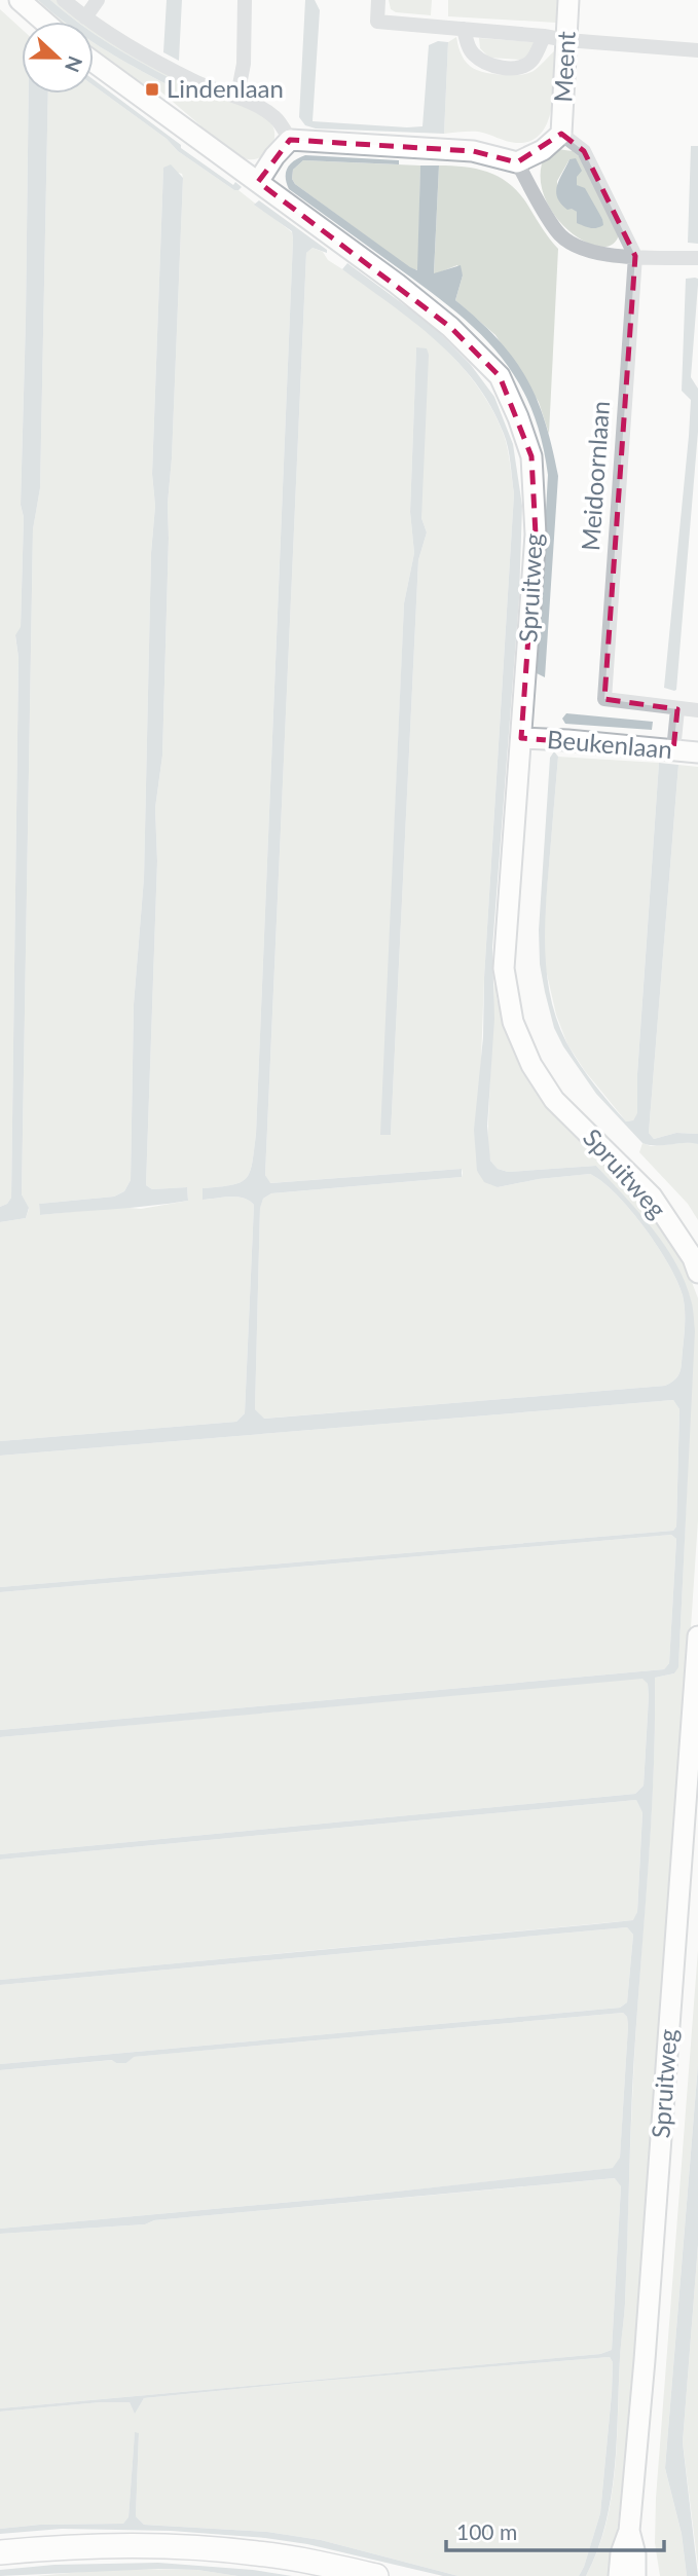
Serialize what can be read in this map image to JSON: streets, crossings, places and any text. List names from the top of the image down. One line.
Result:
{"streets":{"main road":["Meent","Spruitweg","Beukenlaan"],"street":["Meidoornlaan"]},"crossings":[["Spruitweg","Beukenlaan"]],"places":{"transit":["Lindenlaan"]},"scale_bar":"100 m","north":"right"}
